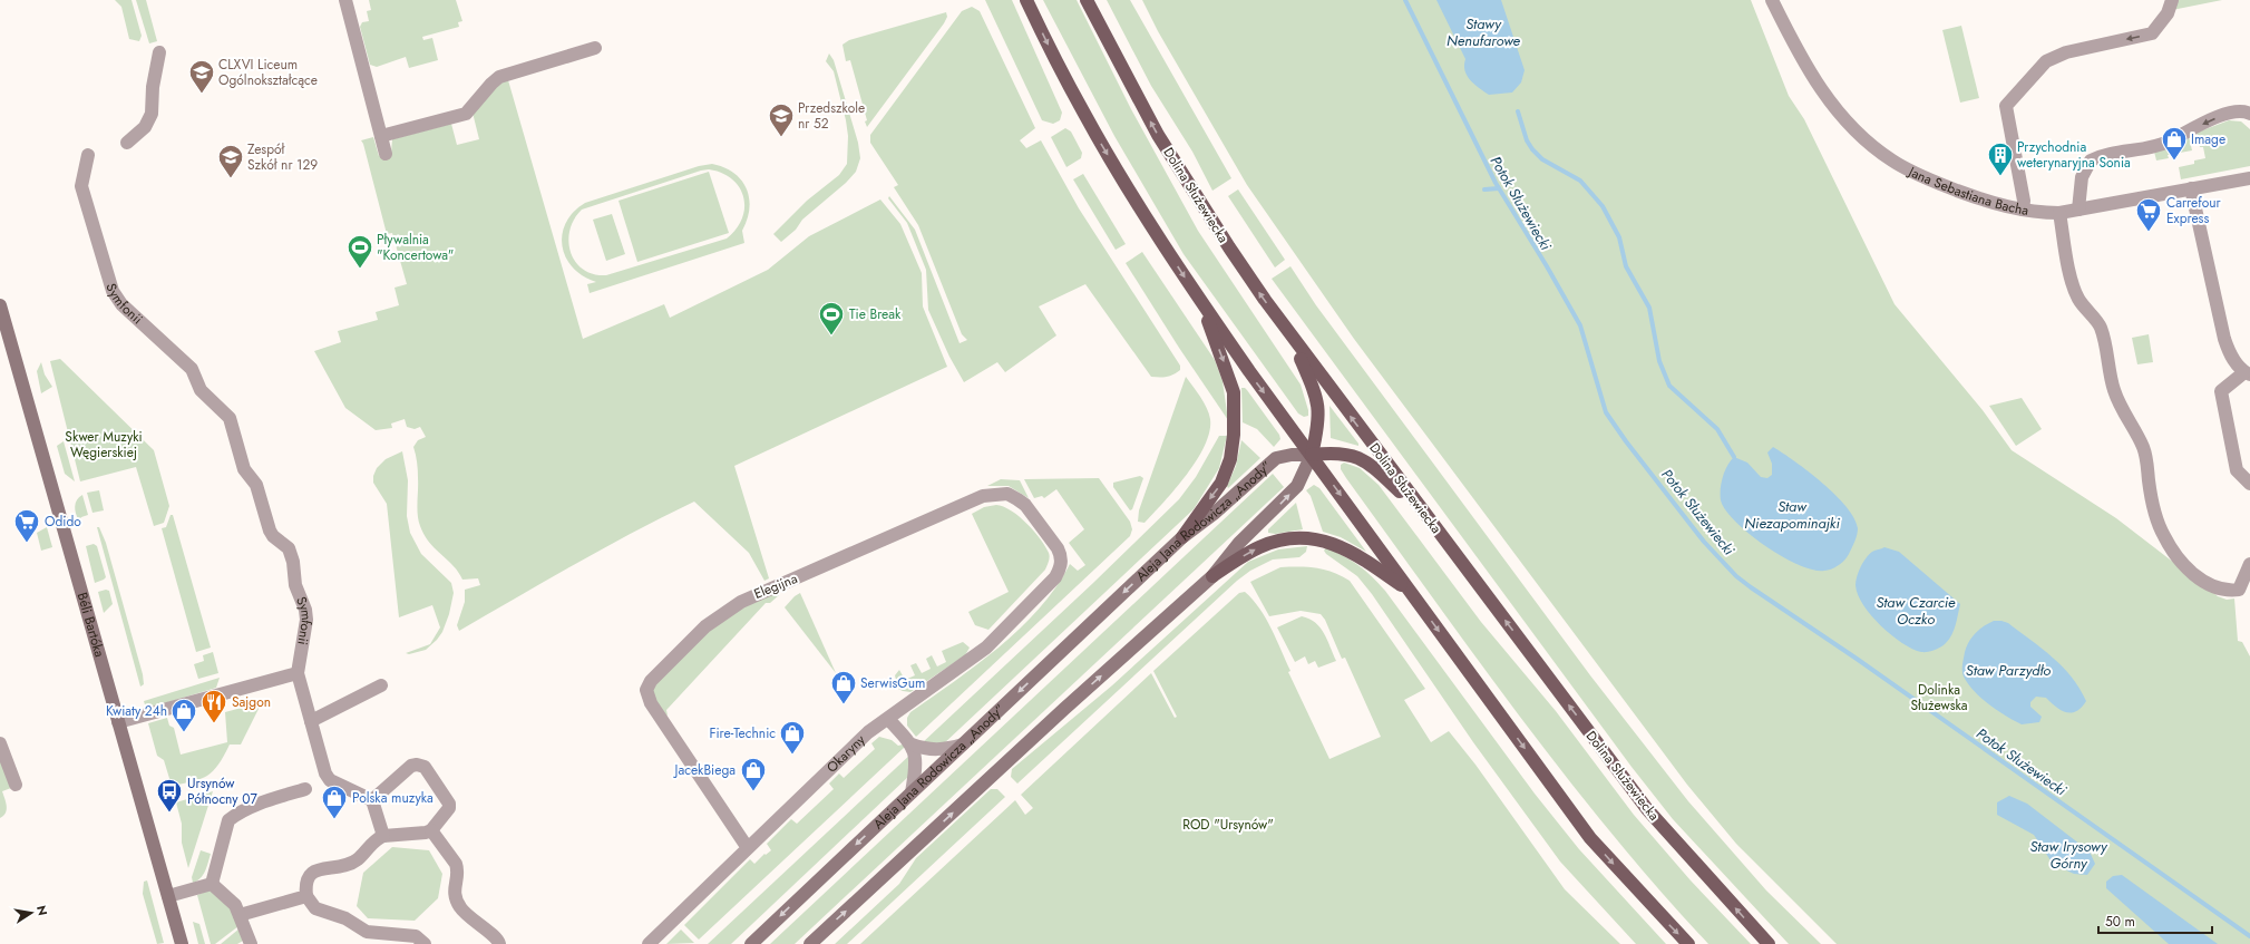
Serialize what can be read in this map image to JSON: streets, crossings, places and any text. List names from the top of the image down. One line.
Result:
{"streets":{"main road":["Dolina Służewiecka","Aleja Jana Rodowicza „Anody”","Béli Bartóka"],"street":["Jana Sebastiana Bacha","Symfonii","Elegijna","Okaryny"]},"crossings":[["Elegijna","Okaryny"]],"water":["Stawy Nenufarowe","Potok Służewiecki","Staw Niezapominajki","Staw Czarcie Oczko","Staw Parzydło","Staw Irysowy Górny"],"parks":["Skwer Muzyki Węgierskiej","Dolinka Służewska","ROD \"Ursynów\""],"places":{"school or university":["CLXVI Liceum Ogólnokształcące","Przedszkole nr 52","Zespół Szkół nr 129"],"shop":["Image","SerwisGum","Kwiaty 24h","Fire-Technic","JacekBiega","Polska muzyka"],"building":["Przychodnia weterynaryjna Sonia"],"supermarket":["Carrefour Express","Odido"],"sports":["Pływalnia \"Koncertowa\"","Tie Break"],"restaurant":["Sajgon"],"bus stop":["Ursynów Północny 07"]},"scale_bar":"50 m","north":"right"}
